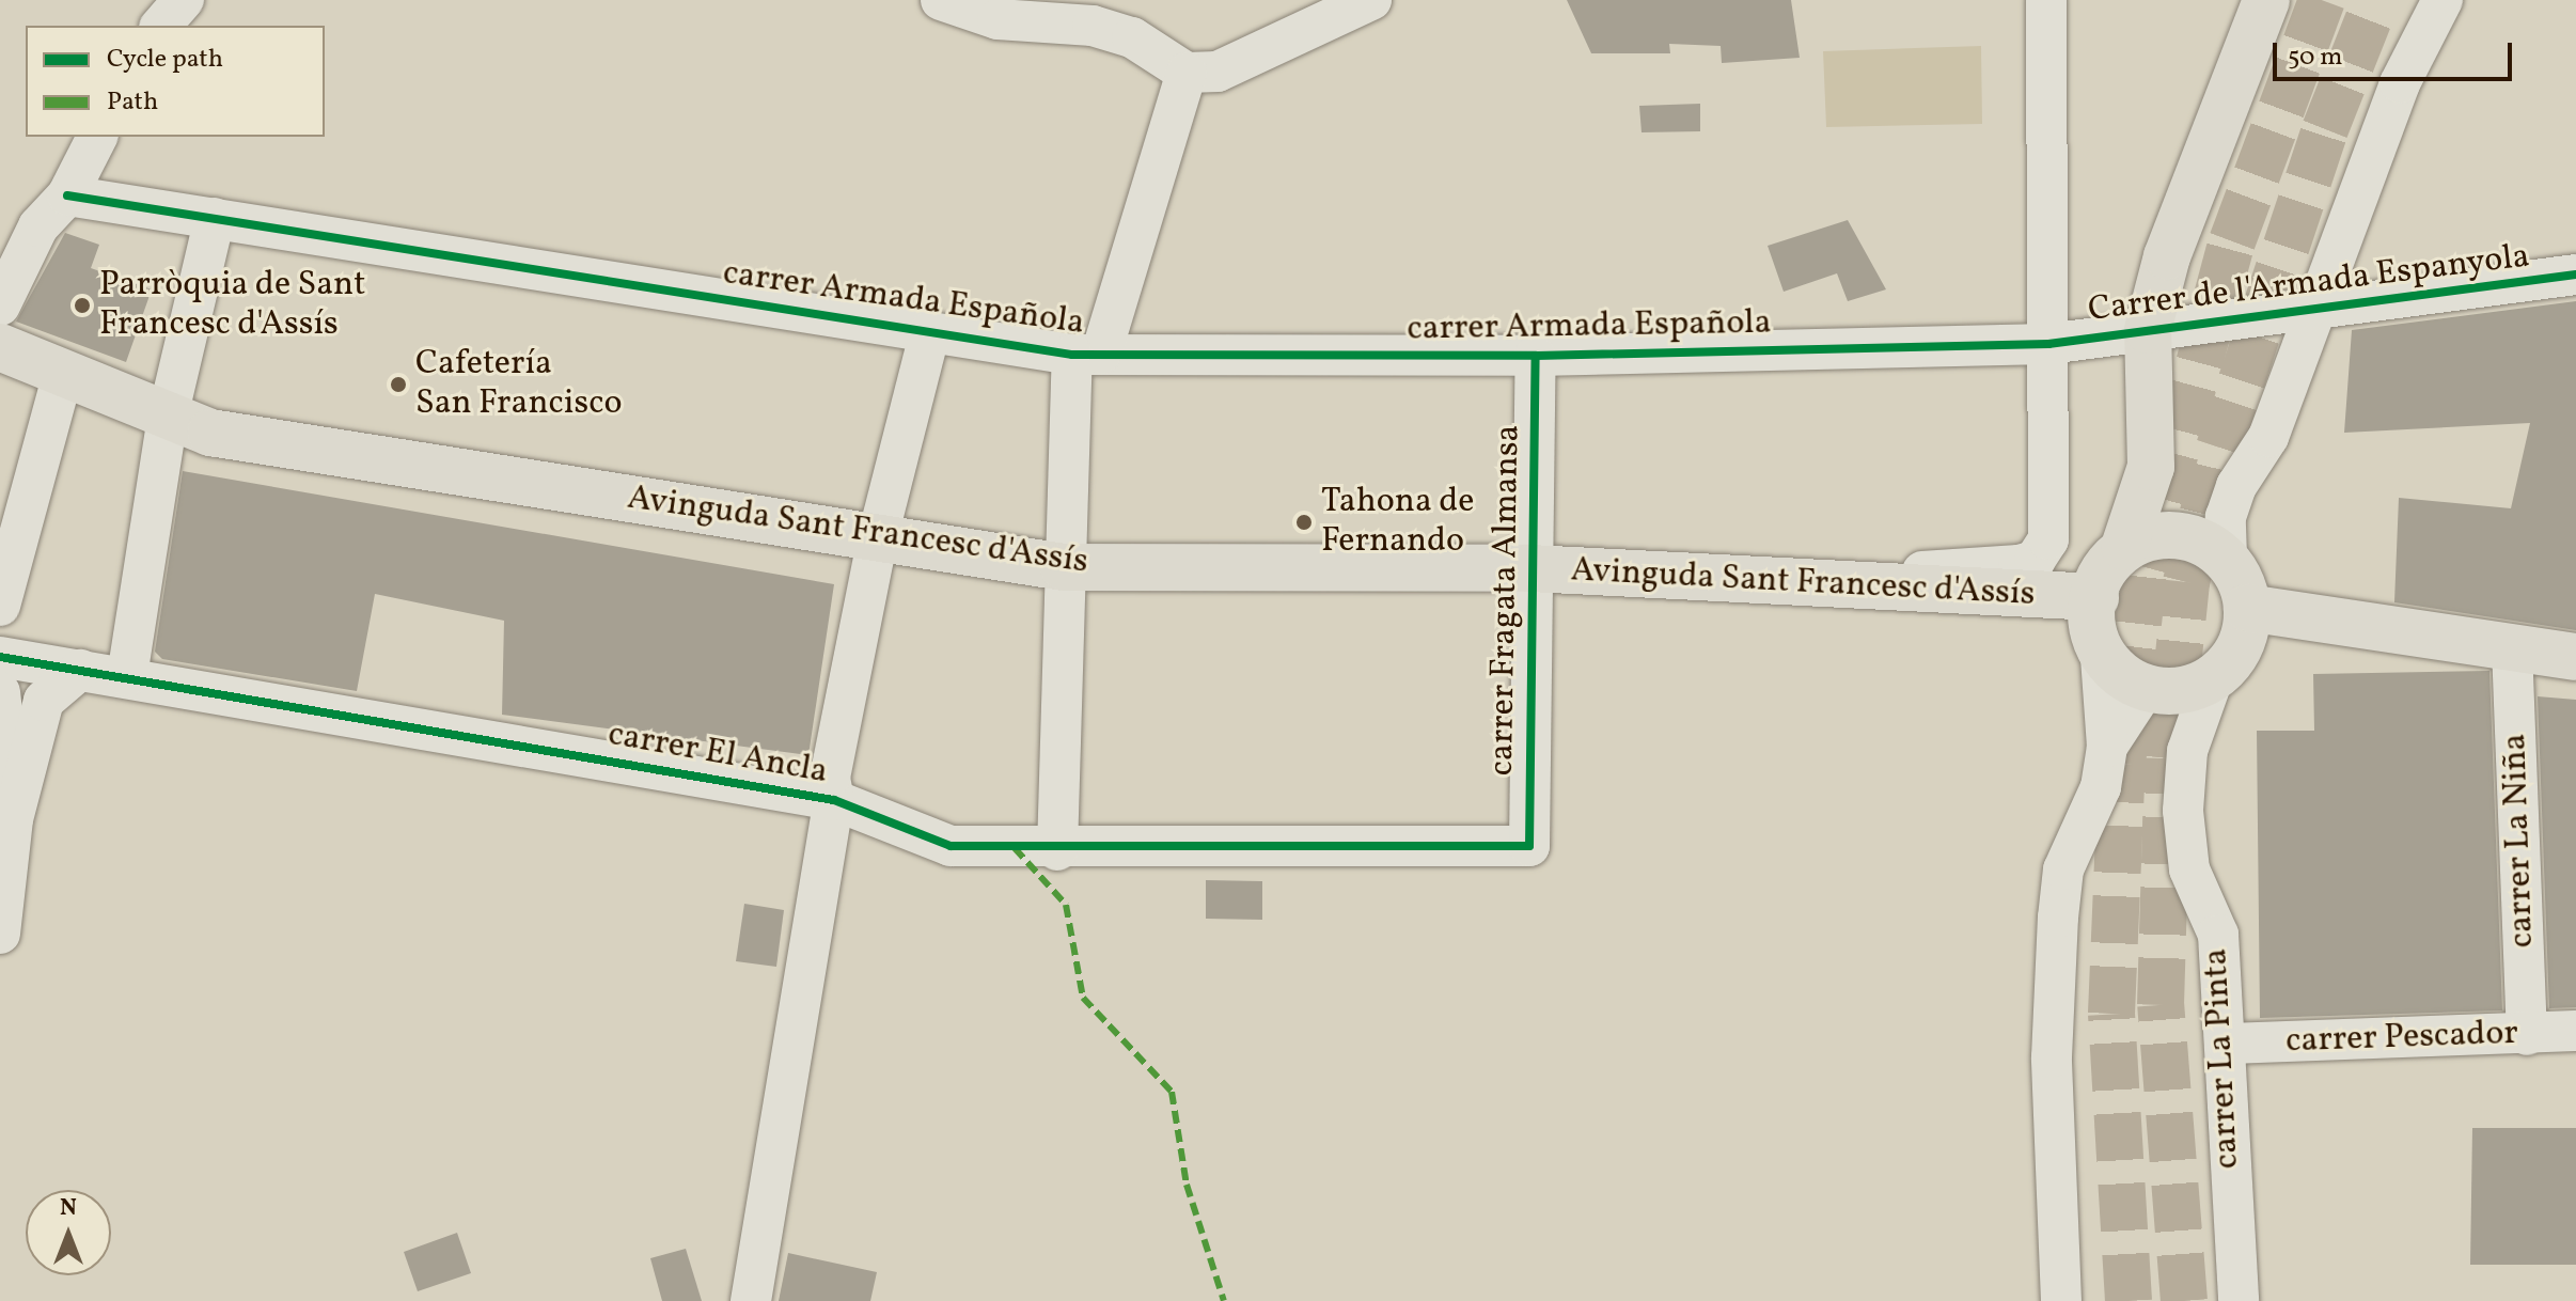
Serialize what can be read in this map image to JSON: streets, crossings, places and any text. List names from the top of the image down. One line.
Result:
{"streets":{"main road":["Avinguda Sant Francesc d'Assís"],"street":["Carrer de l'Armada Espanyola","carrer Armada Española","carrer Fragata Almansa","carrer El Ancla","carrer La Niña","carrer Pescador","carrer La Pinta"]},"crossings":[["Carrer de l'Armada Espanyola","carrer Armada Española"],["carrer Armada Española","carrer Fragata Almansa"],["Avinguda Sant Francesc d'Assís","carrer Fragata Almansa"],["Avinguda Sant Francesc d'Assís","carrer La Pinta"],["carrer Fragata Almansa","carrer El Ancla"],["carrer La Niña","carrer Pescador"],["carrer Pescador","carrer La Pinta"]],"places":["Parròquia de Sant Francesc d'Assís","Cafetería San Francisco","Tahona de Fernando"],"legend":["Cycle path","Path"],"scale_bar":"50 m","north":"top"}
